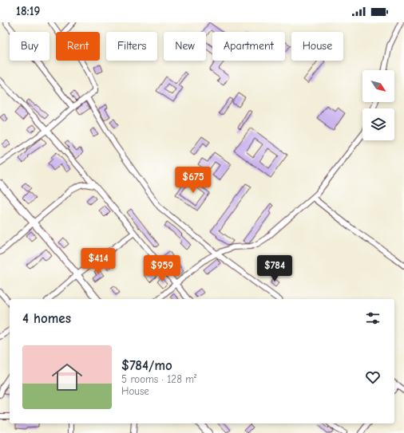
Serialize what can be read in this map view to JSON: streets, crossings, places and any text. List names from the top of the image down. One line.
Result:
{"north":"bottom right","page":{"status":"18:19","chip":["Buy","Rent","Filters","New","Apartment","House"],"price":["$675","$414","$959","$784"],"heading":"4 homes","list":[{"name":"$784/mo","note":"5 rooms · 128 m² · House"}]}}
